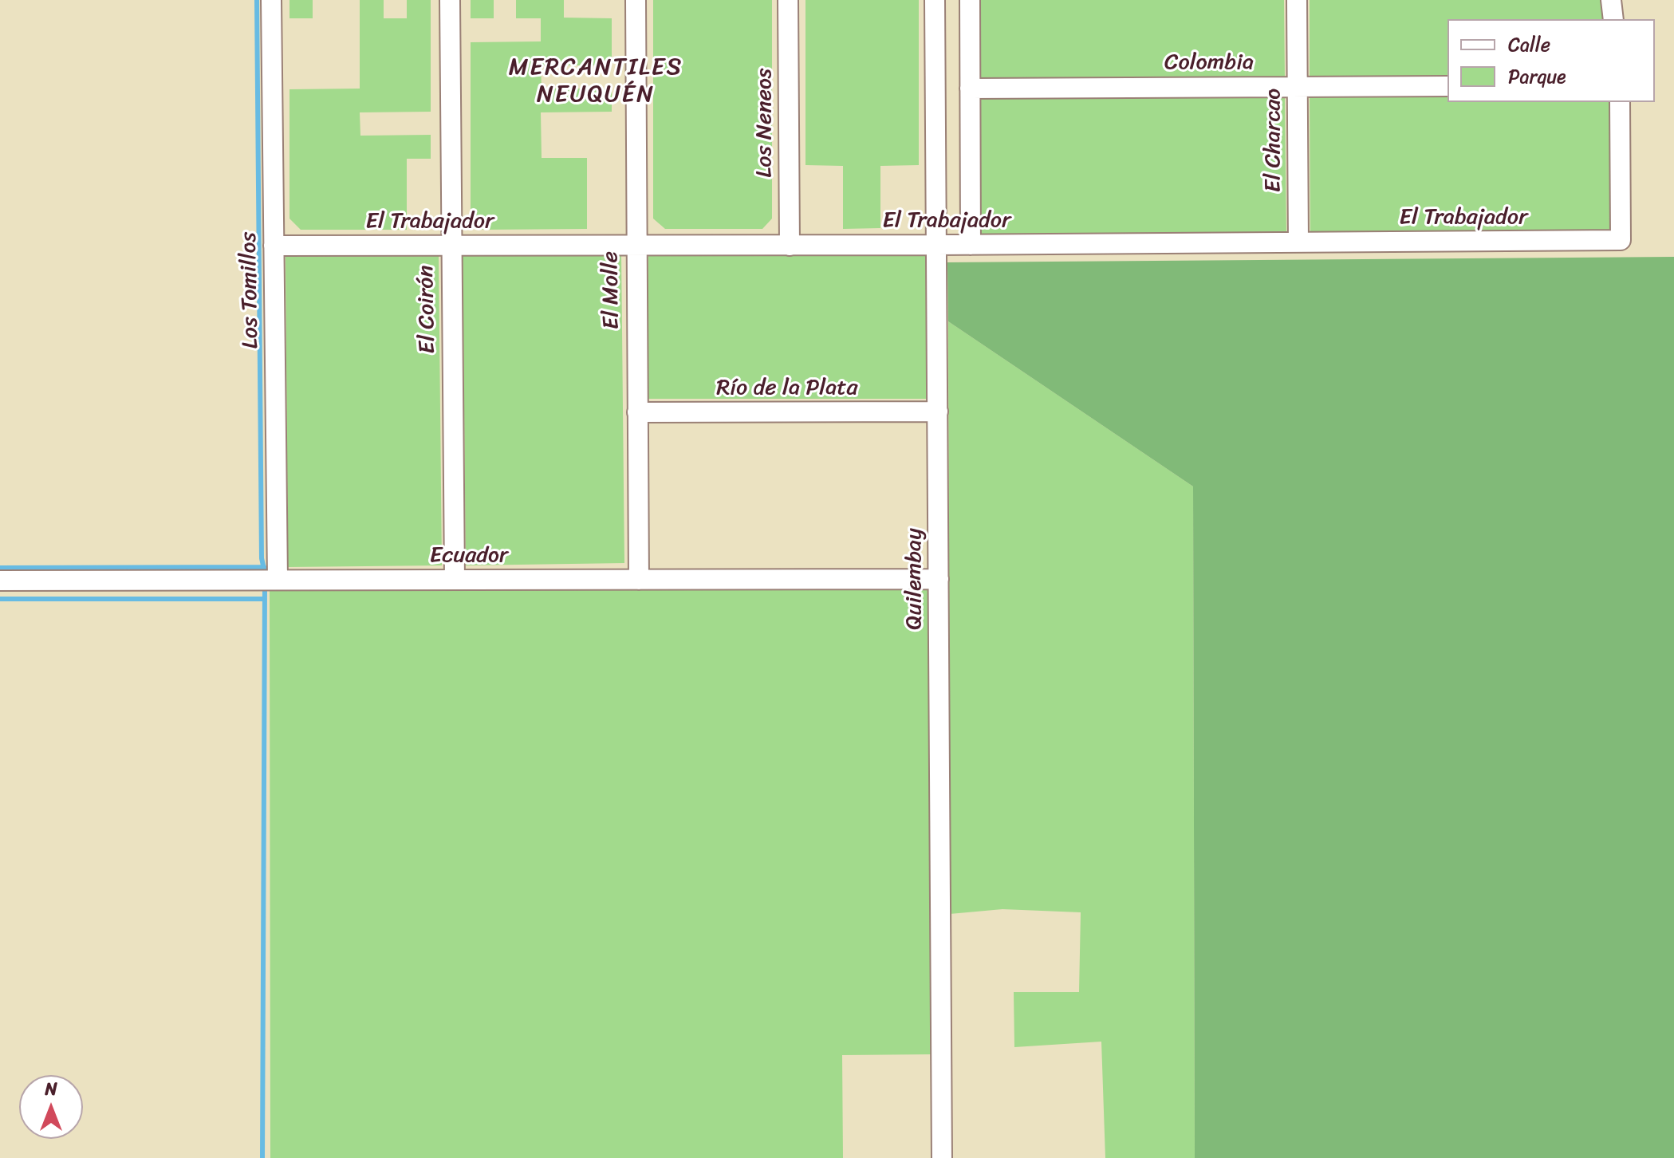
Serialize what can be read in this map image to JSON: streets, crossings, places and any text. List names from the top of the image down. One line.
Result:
{"streets":{"street":["Colombia","Los Neneos","El Charcao","El Trabajador","Los Tomillos","El Molle","El Coirón","Río de la Plata","Ecuador","Quilembay"]},"crossings":[["Colombia","El Charcao"],["Los Neneos","El Trabajador"],["El Charcao","El Trabajador"],["El Trabajador","Los Tomillos"],["El Trabajador","El Molle"],["El Trabajador","El Coirón"],["El Trabajador","Quilembay"],["Los Tomillos","Ecuador"],["El Molle","Río de la Plata"],["El Molle","Ecuador"],["El Coirón","Ecuador"],["Río de la Plata","Quilembay"],["Ecuador","Quilembay"]],"districts":["MERCANTILES NEUQUÉN"],"legend":["Calle","Parque"],"north":"top"}
